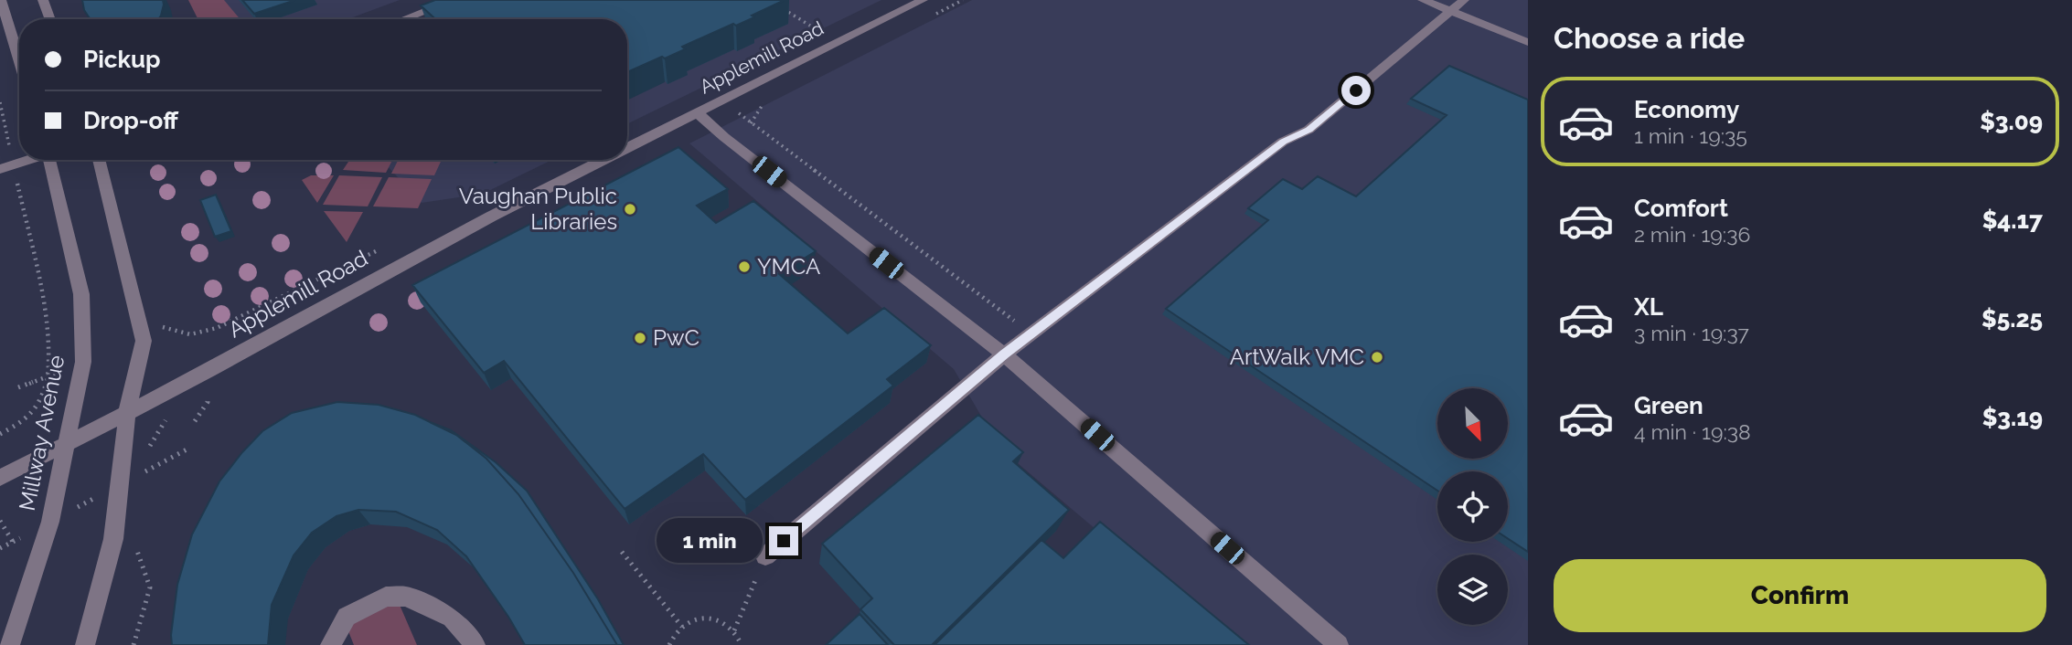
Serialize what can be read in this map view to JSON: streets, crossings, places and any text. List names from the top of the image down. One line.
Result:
{"streets":{"street":["Applemill Road","Millway Avenue"]},"crossings":[["Applemill Road","Millway Avenue"]],"places":["Vaughan Public Libraries","YMCA","PwC","ArtWalk VMC"],"north":"bottom right","page":{"heading":"Choose a ride","banner":["Pickup","Drop-off"],"list":[{"name":"Economy","note":"1 min · 19:35","value":"$3.09"},{"name":"Comfort","note":"2 min · 19:36","value":"$4.17"},{"name":"XL","note":"3 min · 19:37","value":"$5.25"},{"name":"Green","note":"4 min · 19:38","value":"$3.19"}],"bubble":"1 min","buttons":"Confirm"}}
